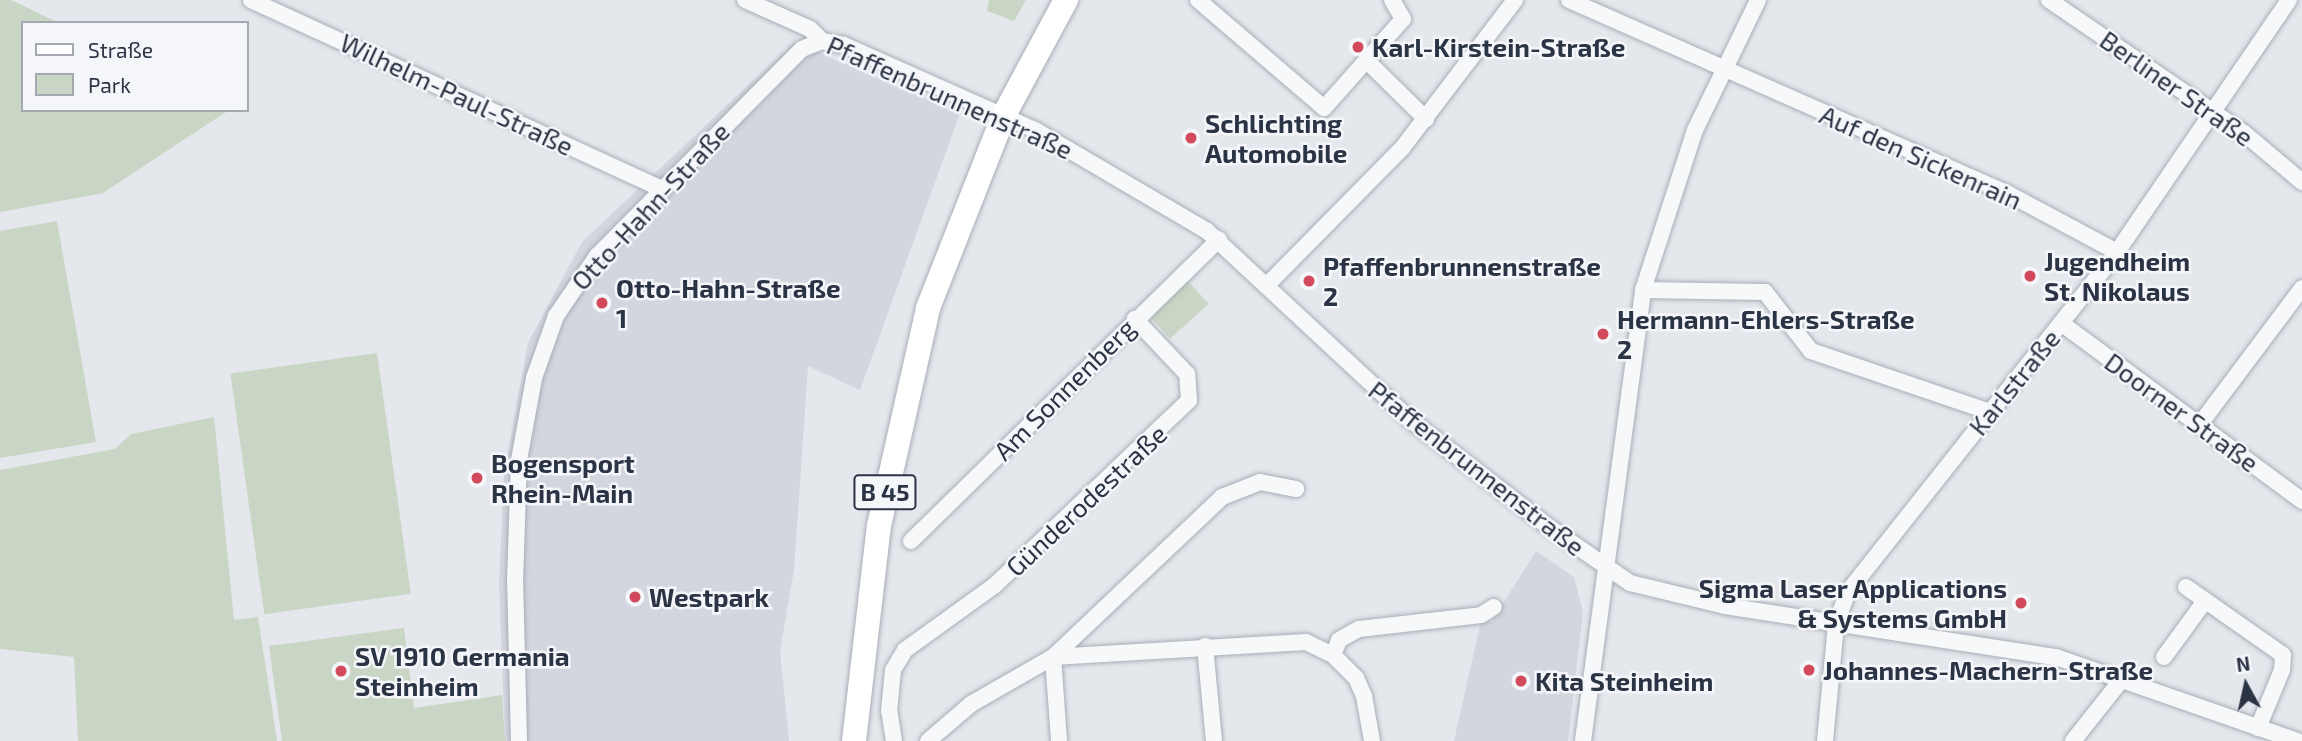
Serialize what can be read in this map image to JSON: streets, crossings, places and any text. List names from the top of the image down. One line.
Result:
{"streets":{"main road":["B 45"],"street":["Berliner Straße","Wilhelm-Paul-Straße","Pfaffenbrunnenstraße","Auf den Sickenrain","Otto-Hahn-Straße","Karlstraße","Am Sonnenberg","Doorner Straße","Günderodestraße"]},"crossings":[["Berliner Straße","Karlstraße"],["Wilhelm-Paul-Straße","Otto-Hahn-Straße"],["Pfaffenbrunnenstraße","Otto-Hahn-Straße"],["Pfaffenbrunnenstraße","Karlstraße"],["Pfaffenbrunnenstraße","Am Sonnenberg"],["Pfaffenbrunnenstraße","B 45"],["Auf den Sickenrain","Karlstraße"],["Karlstraße","Doorner Straße"],["Am Sonnenberg","Günderodestraße"]],"places":["Karl-Kirstein-Straße","Schlichting Automobile","Jugendheim St. Nikolaus","Pfaffenbrunnenstraße 2","Otto-Hahn-Straße 1","Hermann-Ehlers-Straße 2","Bogensport Rhein-Main","Westpark","Sigma Laser Applications & Systems GmbH","Johannes-Machern-Straße","SV 1910 Germania Steinheim","Kita Steinheim"],"legend":["Straße","Park"],"north":"top"}
